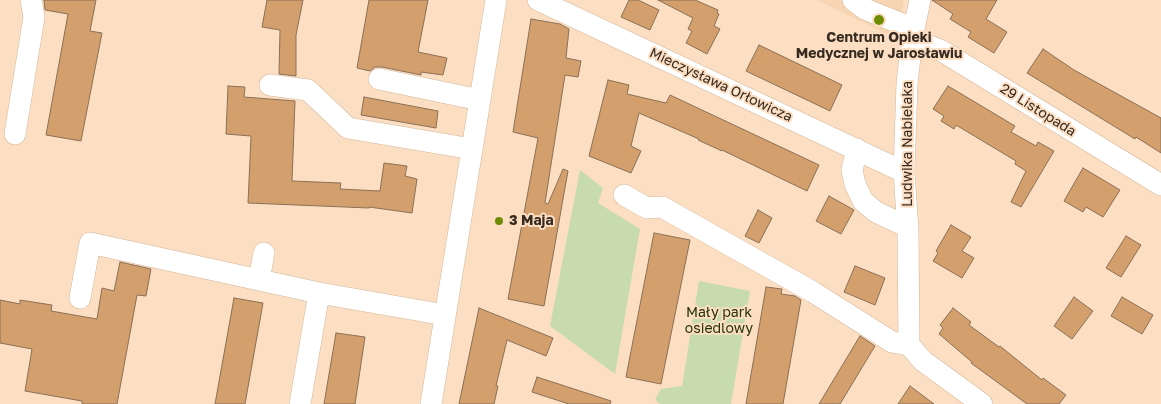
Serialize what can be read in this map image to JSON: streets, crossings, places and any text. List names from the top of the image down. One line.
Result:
{"streets":{"street":["Mieczysława Orłowicza","29 Listopada","Ludwika Nabielaka"]},"crossings":[["Mieczysława Orłowicza","Ludwika Nabielaka"],["29 Listopada","Ludwika Nabielaka"]],"parks":["Mały park osiedlowy"],"places":["Centrum Opieki Medycznej w Jarosławiu","3 Maja"]}
